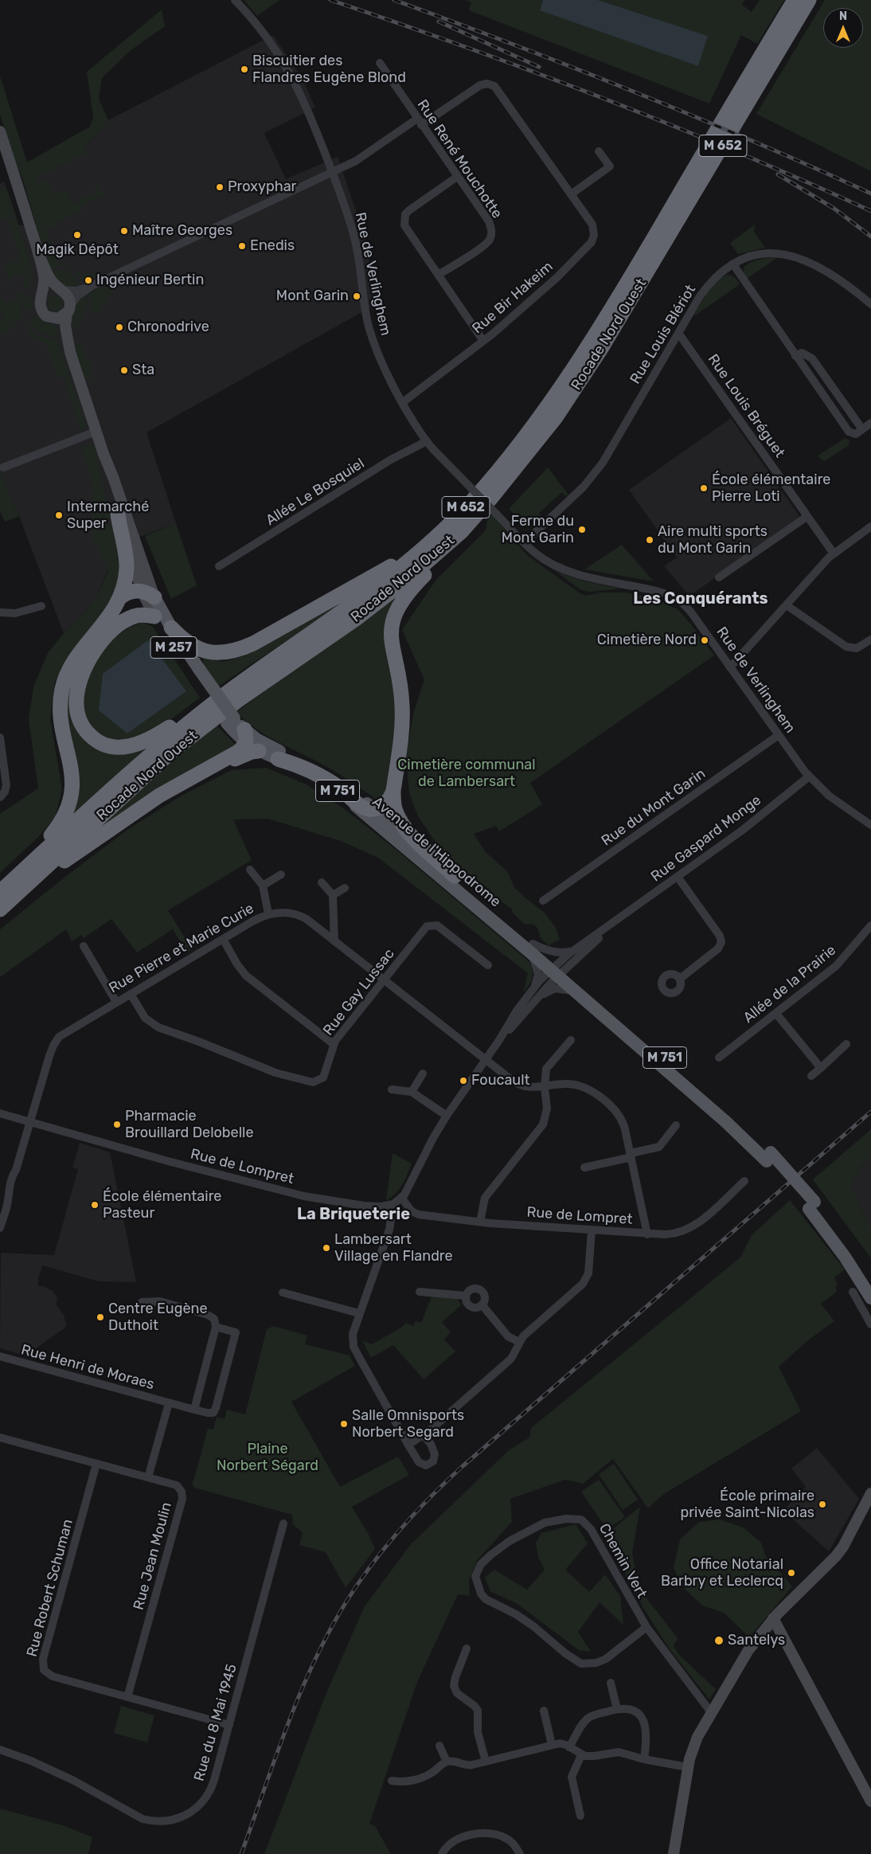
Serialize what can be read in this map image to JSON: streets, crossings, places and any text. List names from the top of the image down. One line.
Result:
{"streets":{"highway":["M 652","Rocade Nord Ouest"],"main road":["M 257","M 751","Avenue de l'Hippodrome"],"street":["Rue René Mouchotte","Rue de Verlinghem","Rue Bir Hakeim","Rue Louis Blériot","Rue Louis Bréguet","Allée Le Bosquiel","Rue du Mont Garin","Rue Gaspard Monge","Rue Pierre et Marie Curie","Allée de la Prairie","Rue Gay Lussac","Rue de Lompret","Rue Henri de Moraes","Rue Jean Moulin","Chemin Vert","Rue Robert Schuman","Rue du 8 Mai 1945"]},"crossings":[["Rue René Mouchotte","Rue Bir Hakeim"],["Rue de Verlinghem","Rue Bir Hakeim"],["Rue de Verlinghem","Rue Louis Blériot"],["Rue de Verlinghem","Allée Le Bosquiel"],["Rue de Verlinghem","Rue du Mont Garin"],["Rue de Verlinghem","Rue Gaspard Monge"],["Rue Louis Blériot","Rue Louis Bréguet"],["M 257","Avenue de l'Hippodrome"],["Rue Gaspard Monge","Avenue de l'Hippodrome"],["Rue Gaspard Monge","Rue Pierre et Marie Curie"],["Rue Gaspard Monge","Rue de Lompret"],["Rue Pierre et Marie Curie","Rue Gay Lussac"],["Rue Pierre et Marie Curie","Rue de Lompret"],["Rue Jean Moulin","Rue Robert Schuman"],["Rue Robert Schuman","Rue du 8 Mai 1945"]],"districts":["Les Conquérants","La Briqueterie"],"parks":["Cimetière communal de Lambersart","Plaine Norbert Ségard"],"places":["Biscuitier des Flandres Eugène Blond","Proxyphar","Maître Georges","Magik Dépôt","Enedis","Ingénieur Bertin","Mont Garin","Chronodrive","Sta","École élémentaire Pierre Loti","Intermarché Super","Ferme du Mont Garin","Aire multi sports du Mont Garin","Cimetière Nord","Foucault","Pharmacie Brouillard Delobelle","École élémentaire Pasteur","Lambersart Village en Flandre","Centre Eugène Duthoit","Salle Omnisports Norbert Segard","École primaire privée Saint-Nicolas","Office Notarial Barbry et Leclercq","Santelys"],"north":"top"}
